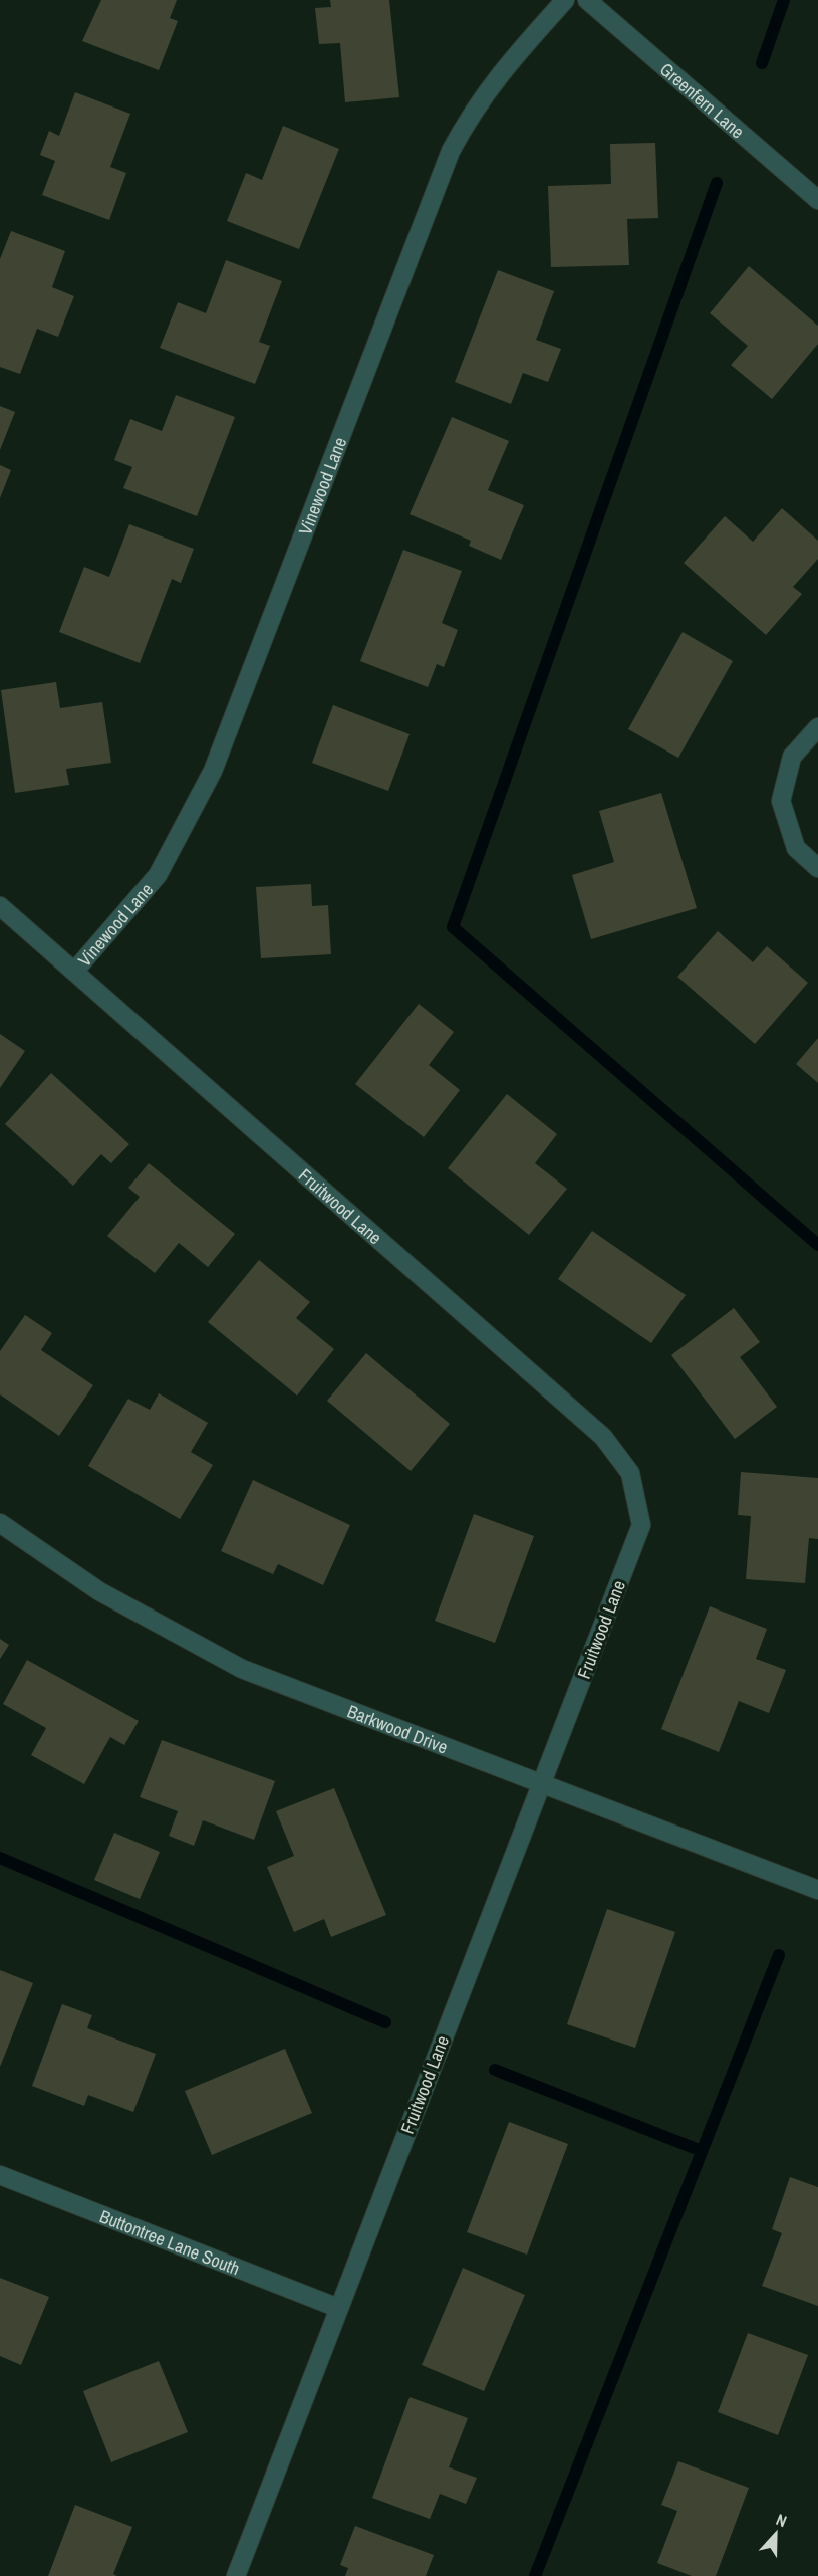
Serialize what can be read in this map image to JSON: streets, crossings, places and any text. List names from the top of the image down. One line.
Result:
{"streets":{"street":["Greenfern Lane","Vinewood Lane","Fruitwood Lane","Barkwood Drive","Buttontree Lane South"]},"crossings":[["Vinewood Lane","Fruitwood Lane"],["Fruitwood Lane","Barkwood Drive"],["Fruitwood Lane","Buttontree Lane South"]],"north":"top"}
